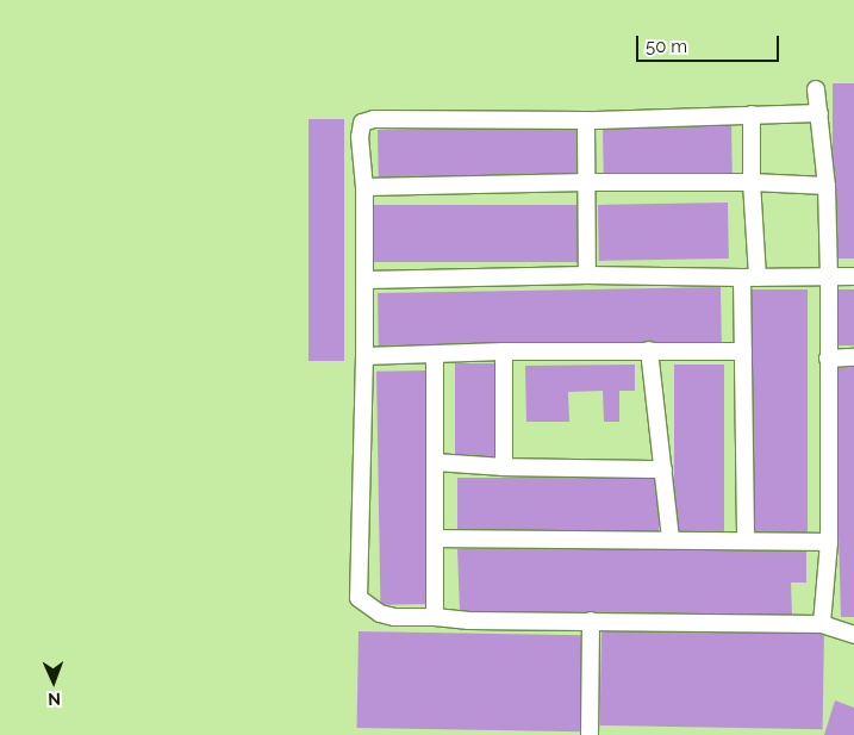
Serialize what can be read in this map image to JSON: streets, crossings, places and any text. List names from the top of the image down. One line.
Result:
{"scale_bar":"50 m","north":"bottom"}
